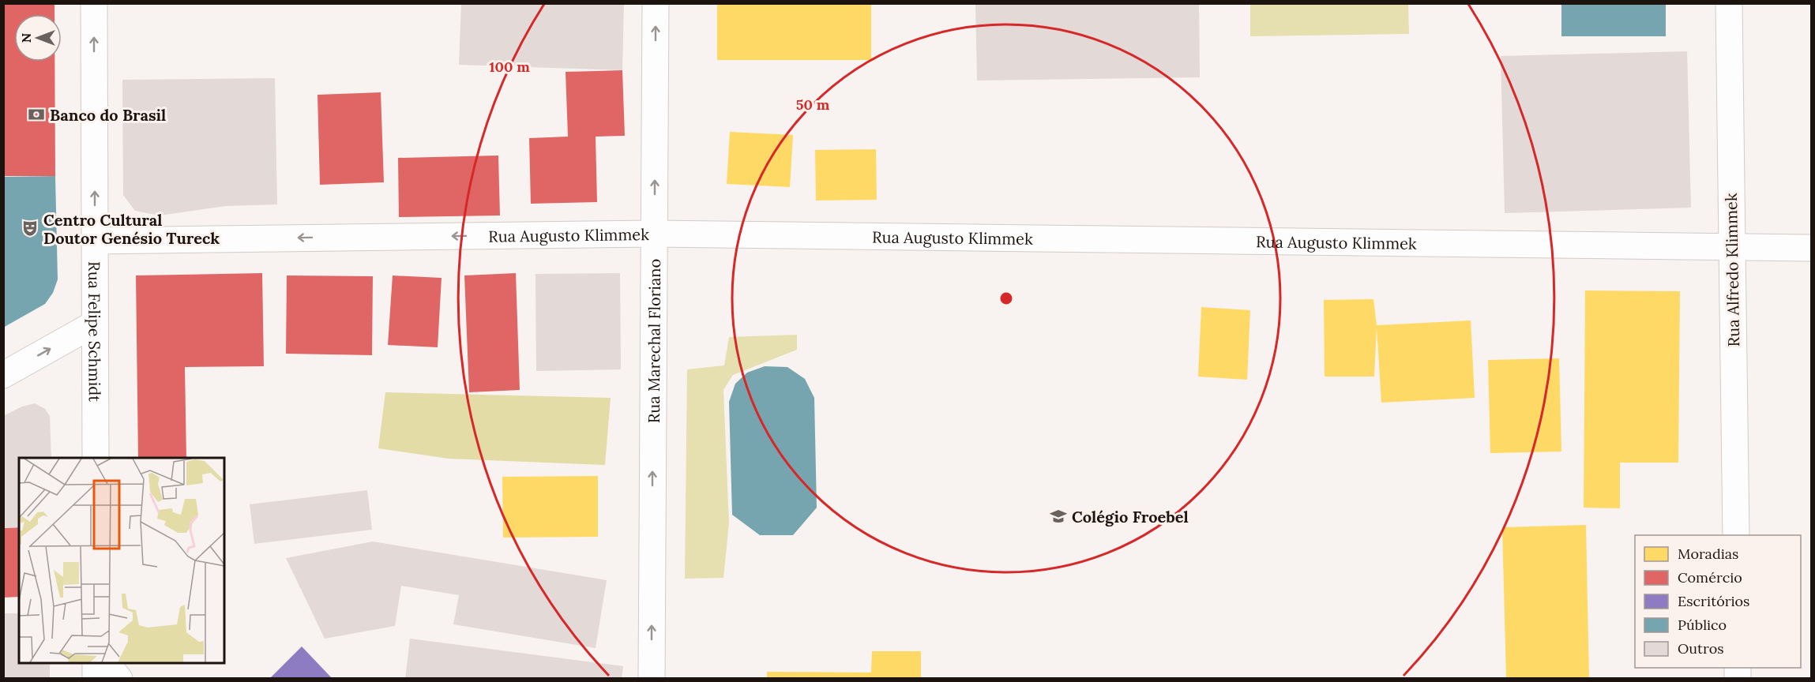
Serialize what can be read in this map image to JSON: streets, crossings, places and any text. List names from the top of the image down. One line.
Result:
{"streets":{"street":["Rua Augusto Klimmek","Rua Alfredo Klimmek","Rua Felipe Schmidt","Rua Marechal Floriano"]},"crossings":[["Rua Augusto Klimmek","Rua Alfredo Klimmek"],["Rua Augusto Klimmek","Rua Felipe Schmidt"],["Rua Augusto Klimmek","Rua Marechal Floriano"]],"one_way":["Rua Felipe Schmidt","Rua Marechal Floriano"],"places":{"bank":["Banco do Brasil"],"theatre":["Centro Cultural Doutor Genésio Tureck"],"school or university":["Colégio Froebel"]},"legend":["Moradias","Comércio","Escritórios","Público","Outros"],"north":"left","rings":["100 m","50 m"]}
